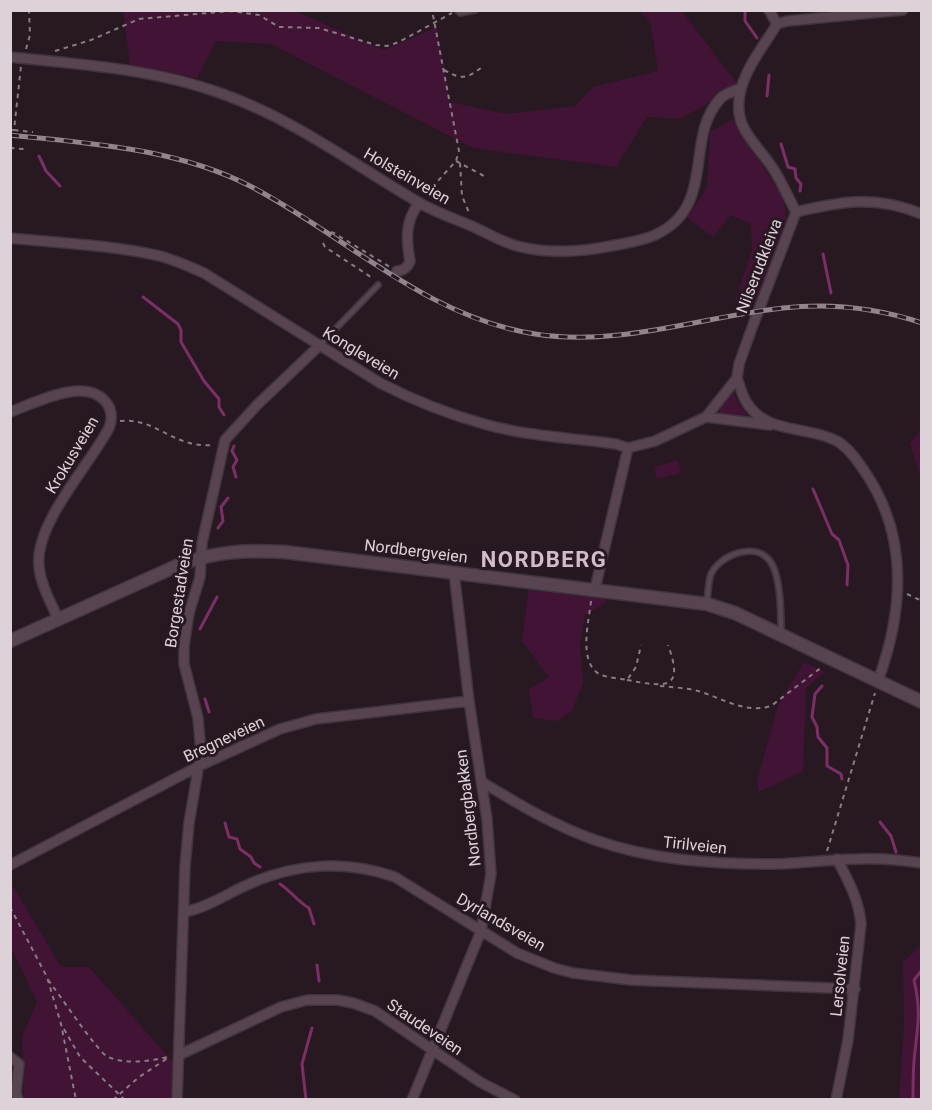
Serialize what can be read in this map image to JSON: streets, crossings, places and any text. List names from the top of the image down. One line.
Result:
{"streets":{"street":["Holsteinveien","Nilserudkleiva","Kongleveien","Krokusveien","Nordbergveien","Borgestadveien","Bregneveien","Nordbergbakken","Tirilveien","Dyrlandsveien","Lersolveien","Staudeveien"]},"crossings":[["Holsteinveien","Nilserudkleiva"],["Nilserudkleiva","Kongleveien"],["Kongleveien","Borgestadveien"],["Krokusveien","Nordbergveien"],["Nordbergveien","Borgestadveien"],["Nordbergveien","Nordbergbakken"],["Borgestadveien","Bregneveien"],["Borgestadveien","Dyrlandsveien"],["Borgestadveien","Staudeveien"],["Bregneveien","Nordbergbakken"],["Nordbergbakken","Tirilveien"],["Nordbergbakken","Dyrlandsveien"],["Nordbergbakken","Staudeveien"],["Tirilveien","Lersolveien"],["Dyrlandsveien","Lersolveien"]],"districts":["NORDBERG"]}
